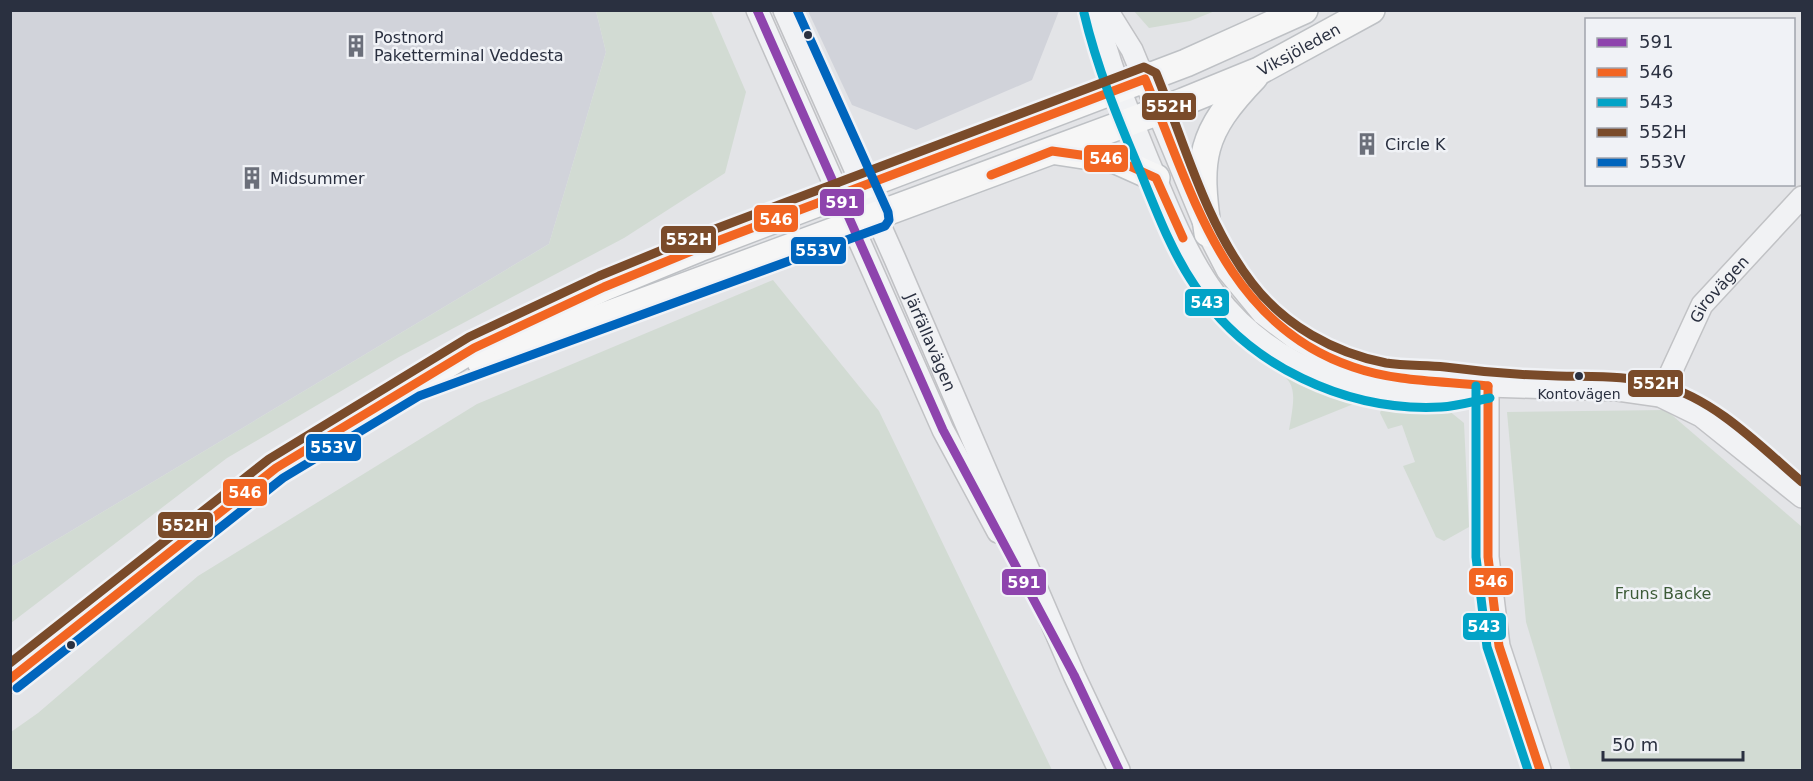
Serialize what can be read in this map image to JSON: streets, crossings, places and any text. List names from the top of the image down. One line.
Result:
{"streets":{"main road":["Viksjöleden"],"street":["Girovägen","Järfällavägen"]},"crossings":[["Viksjöleden","Järfällavägen"]],"parks":["Fruns Backe"],"places":{"building":["Postnord Paketterminal Veddesta","Circle K","Midsummer"],"other":["Kontovägen"]},"lines":["transit line 591","transit line 553V","transit line 543","transit line 552H","transit line 546"],"legend":["591","546","543","552H","553V"],"scale_bar":"50 m"}
